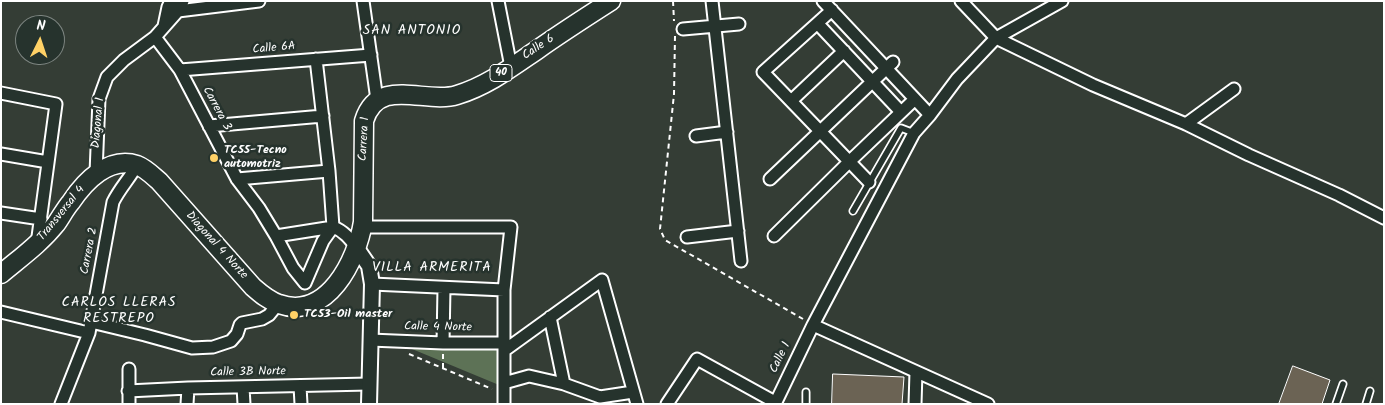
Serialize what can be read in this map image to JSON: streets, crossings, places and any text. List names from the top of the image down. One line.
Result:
{"streets":{"main road":["Calle 6","40","Carrera 1","Transversal 4","Diagonal 4 Norte"],"street":["Calle 6A","Carrera 3","Diagonal 1","Carrera 2","Calle 4 Norte","Calle 1","Calle 3B Norte"]},"crossings":[["Calle 6","Carrera 1"],["Calle 6A","Carrera 3"],["Calle 6A","Carrera 1"],["Carrera 3","Diagonal 1"],["Diagonal 1","Transversal 4"],["Transversal 4","Diagonal 4 Norte"],["Transversal 4","Carrera 2"],["Diagonal 4 Norte","Carrera 2"]],"districts":["SAN ANTONIO","VILLA ARMERITA","CARLOS LLERAS RESTREPO"],"places":["TC55-Tecno automotriz","TC53-Oil master"],"north":"top"}
